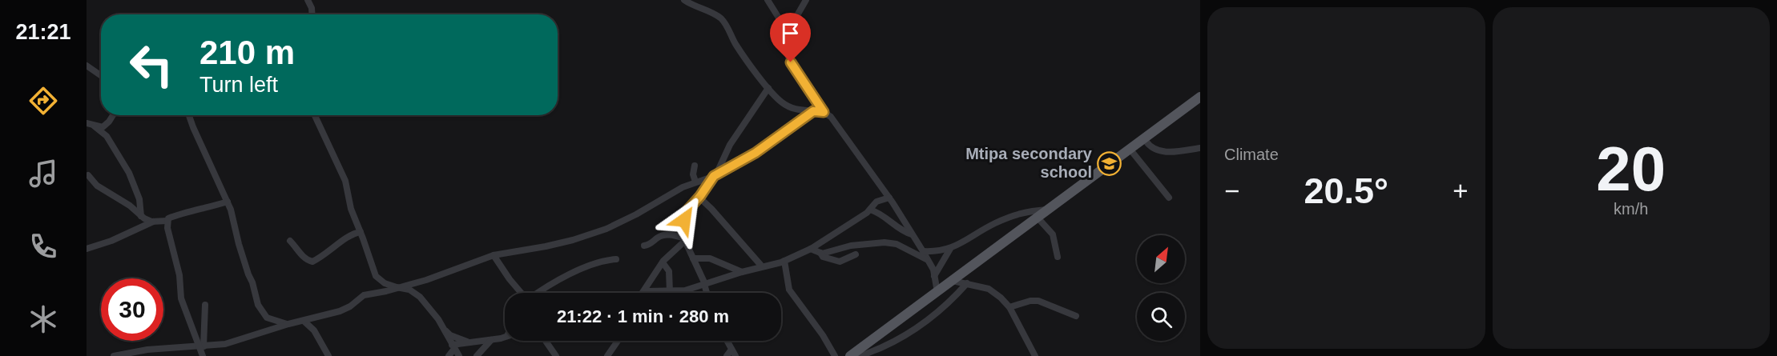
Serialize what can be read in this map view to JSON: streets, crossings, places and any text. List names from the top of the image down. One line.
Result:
{"places":{"school or university":["Mtipa secondary school"]},"north":"top right","page":{"tabs":"21:21","tile":["Climate",["20","km/h"]],"turn":["210 m","Turn left"],"heat":["−","20.5°","+"],"limit":"30","trip":"21:22 · 1 min · 280 m"}}
